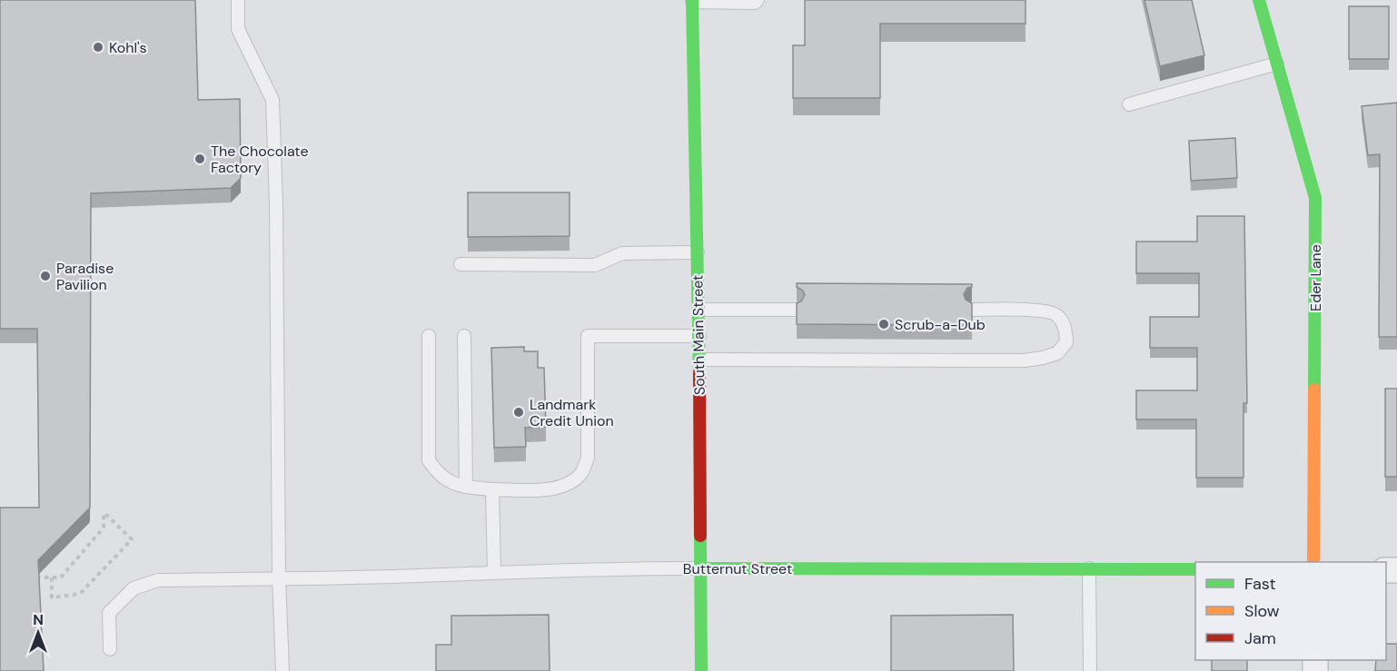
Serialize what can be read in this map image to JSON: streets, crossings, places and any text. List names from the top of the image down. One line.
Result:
{"streets":{"street":["Eder Lane","South Main Street","Butternut Street"]},"crossings":[["South Main Street","Butternut Street"]],"places":["Kohl's","The Chocolate Factory","Paradise Pavilion","Scrub-a-Dub","Landmark Credit Union"],"legend":["Fast","Slow","Jam"],"north":"top"}
